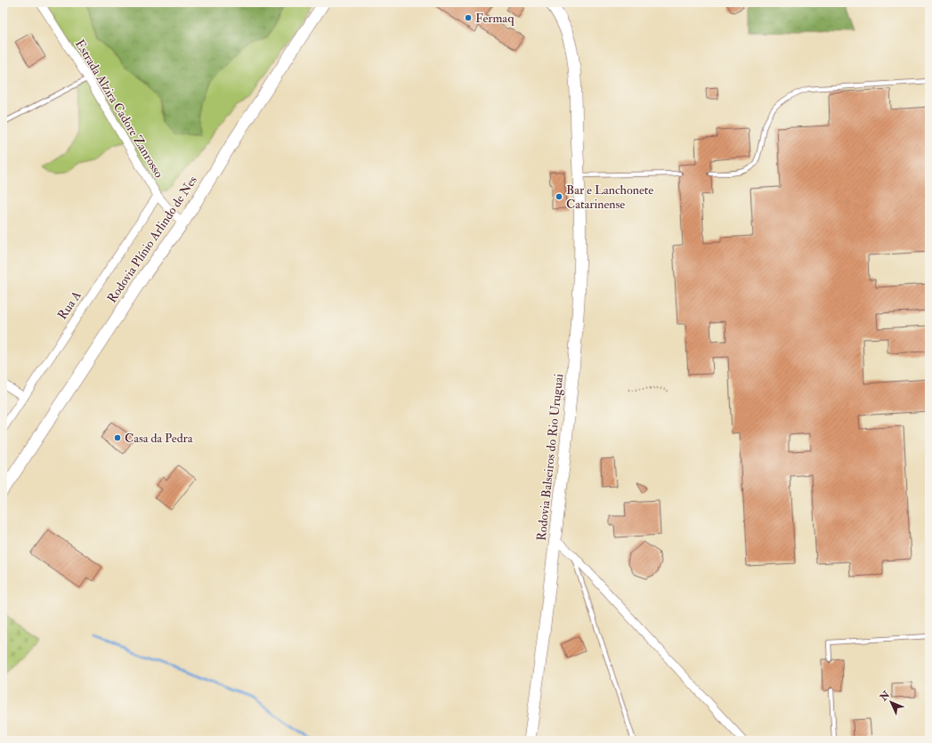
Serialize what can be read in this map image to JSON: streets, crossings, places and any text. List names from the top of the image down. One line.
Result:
{"streets":{"main road":["Rodovia Plínio Arlindo de Nes","Rodovia Balseiros do Rio Uruguai"],"street":["Estrada Alzira Cadore Zanrosso","Rua A"]},"crossings":[["Estrada Alzira Cadore Zanrosso","Rodovia Plínio Arlindo de Nes"],["Estrada Alzira Cadore Zanrosso","Rua A"]],"places":["Fermaq","Bar e Lanchonete Catarinense","Casa da Pedra"],"north":"top left"}
